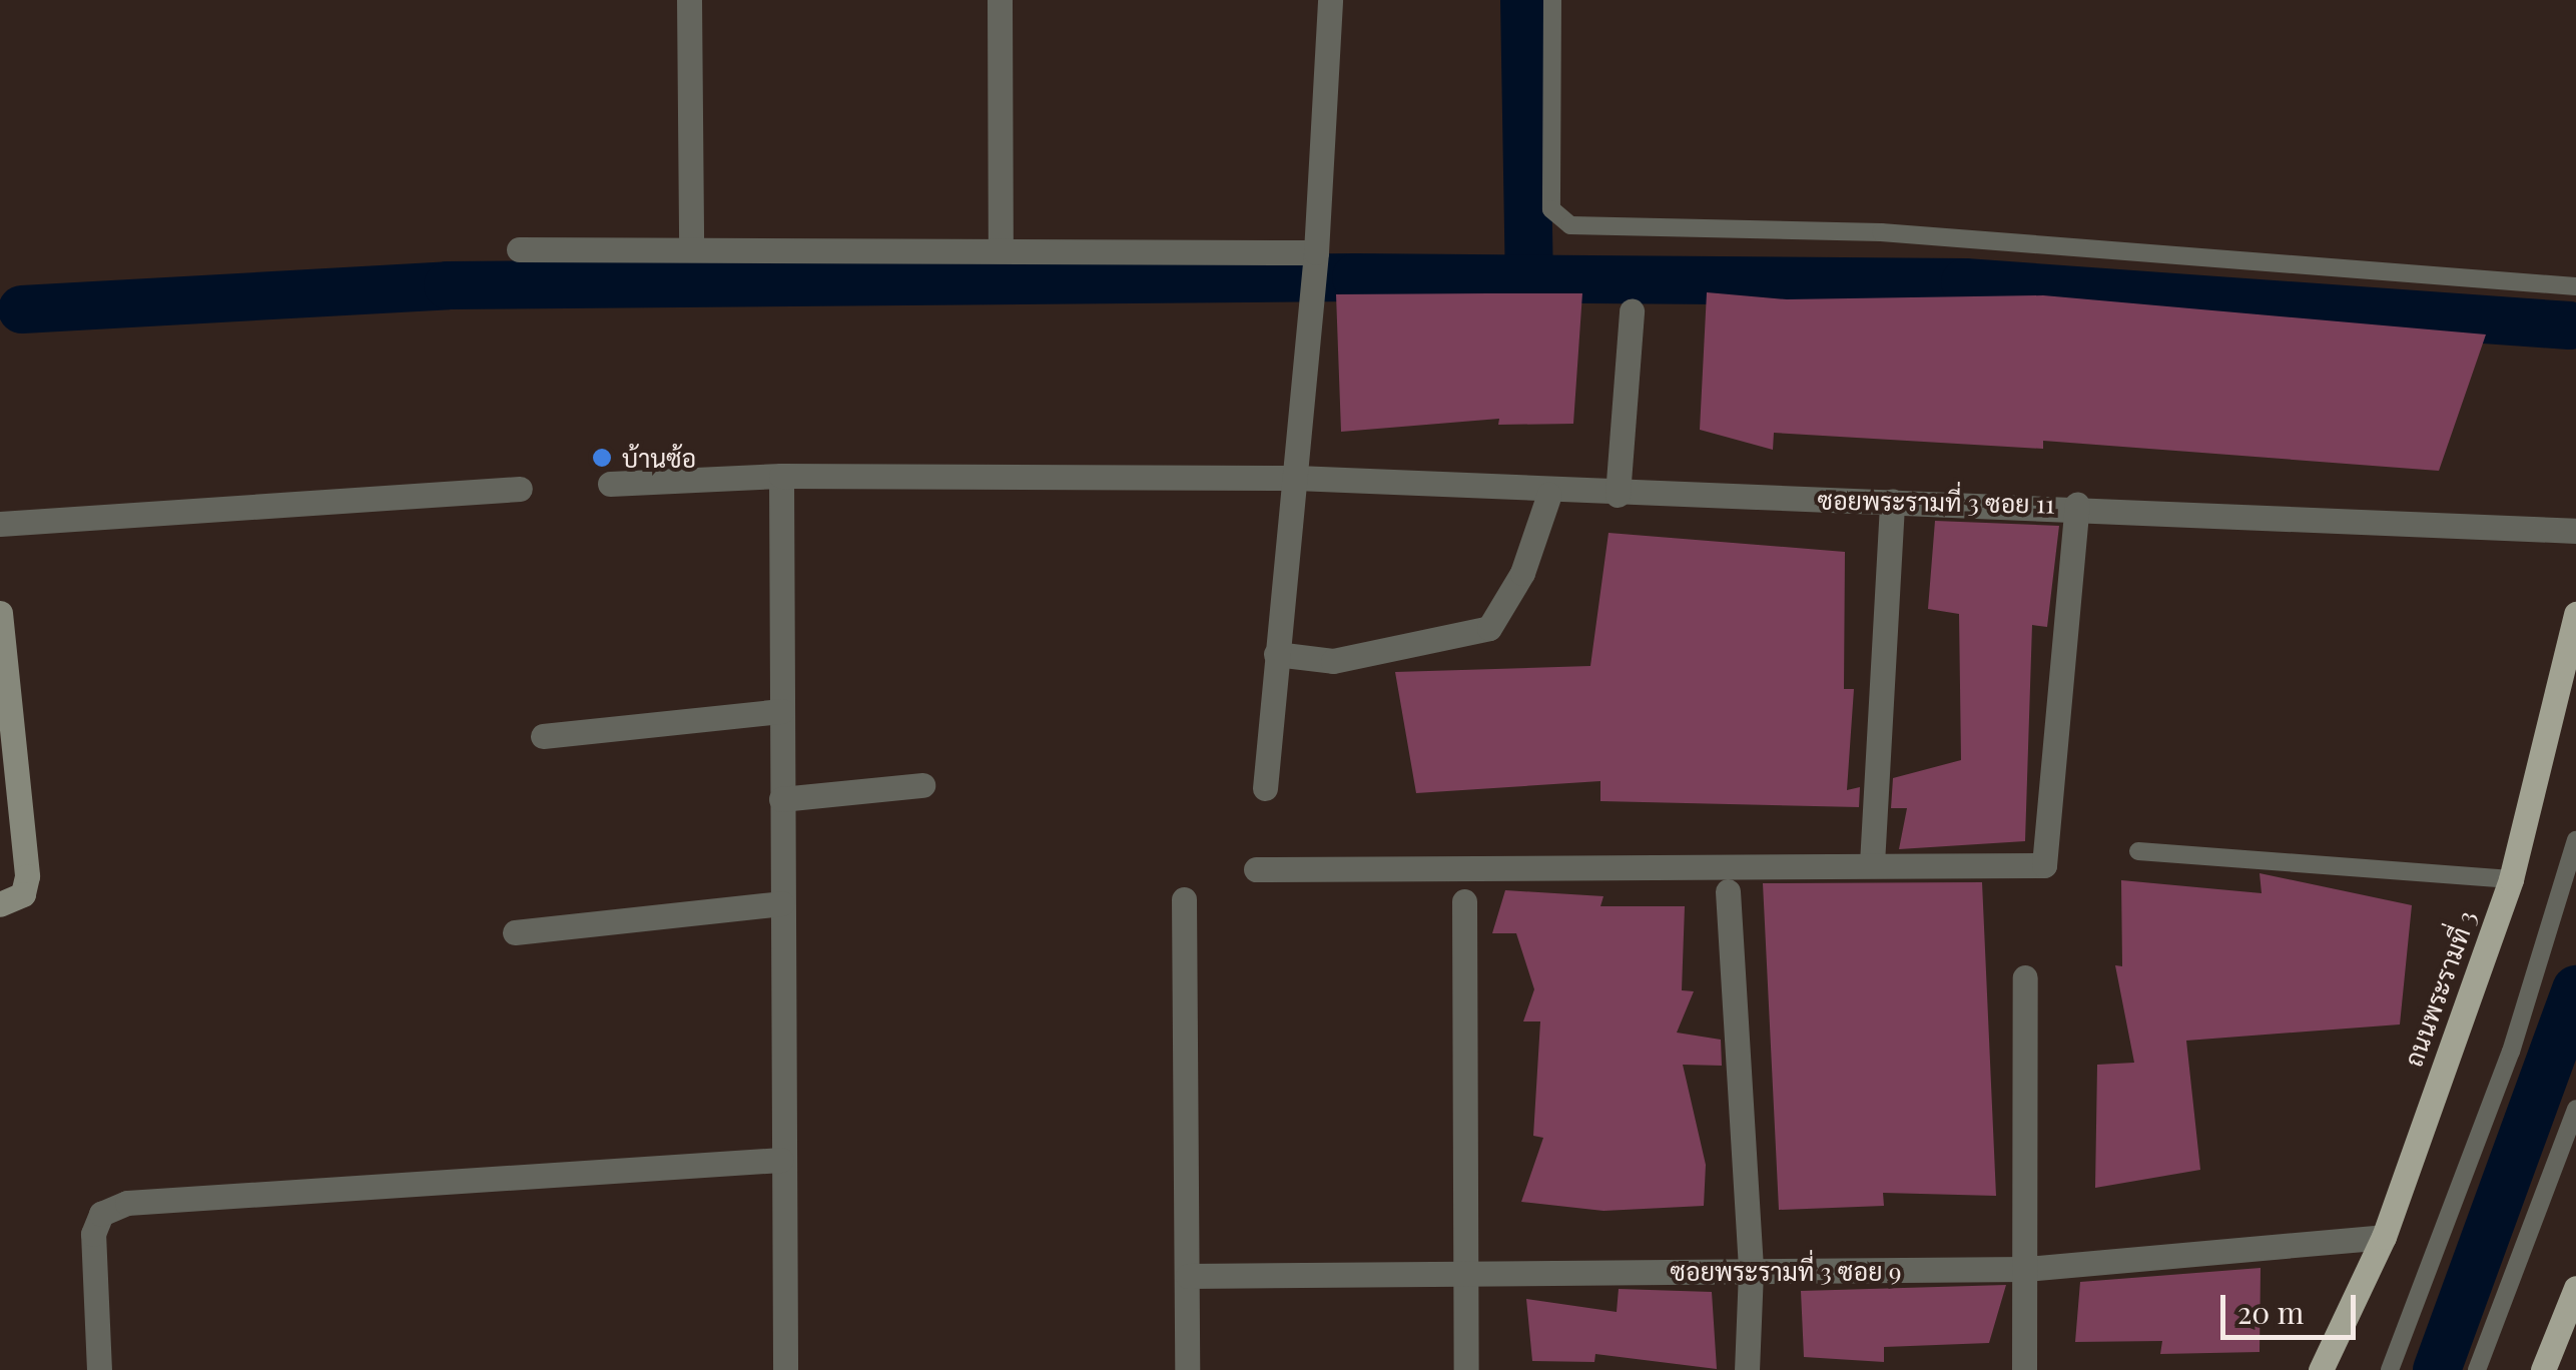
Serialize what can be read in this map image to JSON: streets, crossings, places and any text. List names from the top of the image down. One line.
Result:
{"streets":{"main road":["ถนนพระรามที่ 3"],"street":["ซอยพระรามที่ 3 ซอย 11","ซอยพระรามที่ 3 ซอย 9"]},"crossings":[["ถนนพระรามที่ 3","ซอยพระรามที่ 3 ซอย 9"]],"places":["บ้านซ้อ"],"scale_bar":"20 m"}
